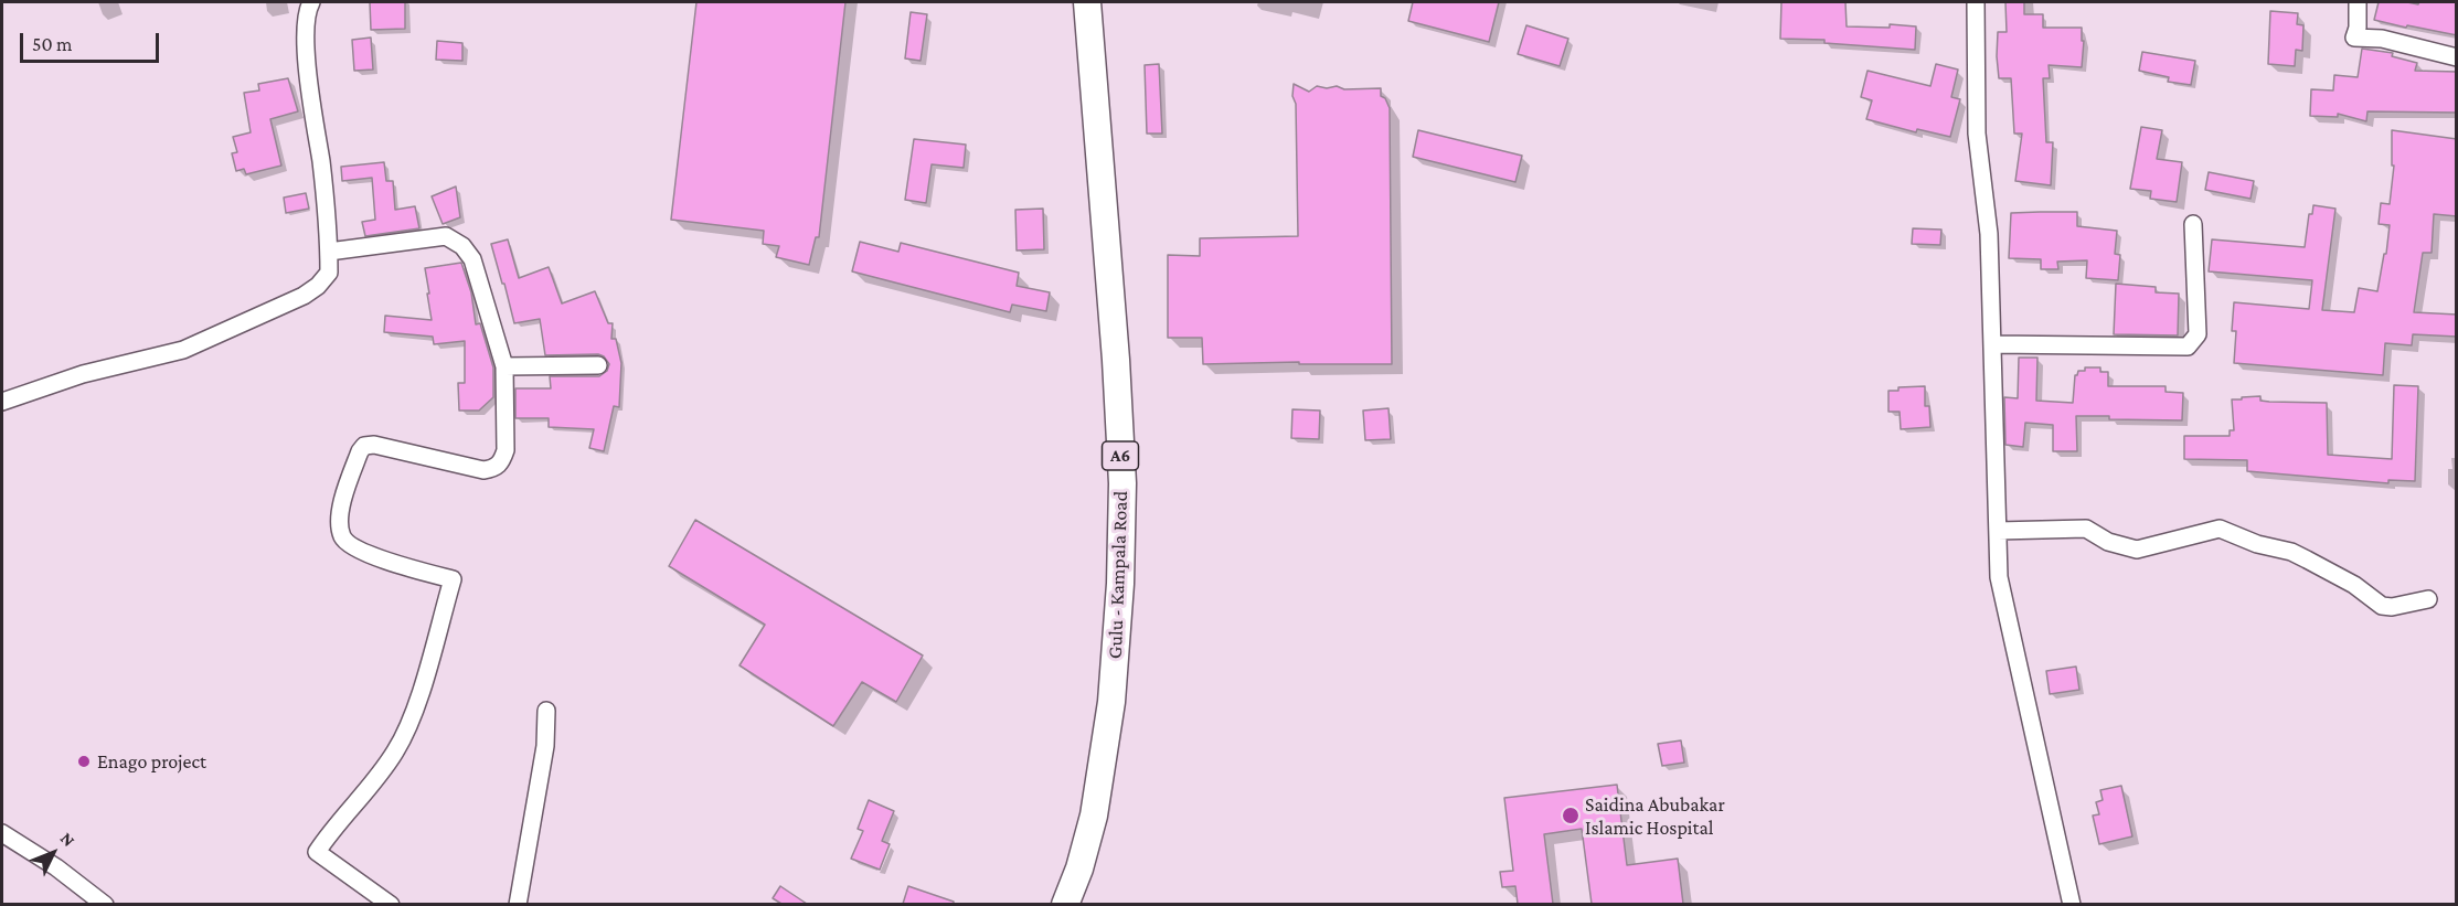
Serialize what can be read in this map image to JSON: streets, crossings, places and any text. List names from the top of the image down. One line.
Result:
{"streets":{"main road":["A6","Gulu - Kampala Road"]},"places":["Enago project","Saidina Abubakar Islamic Hospital"],"scale_bar":"50 m","north":"top right"}
